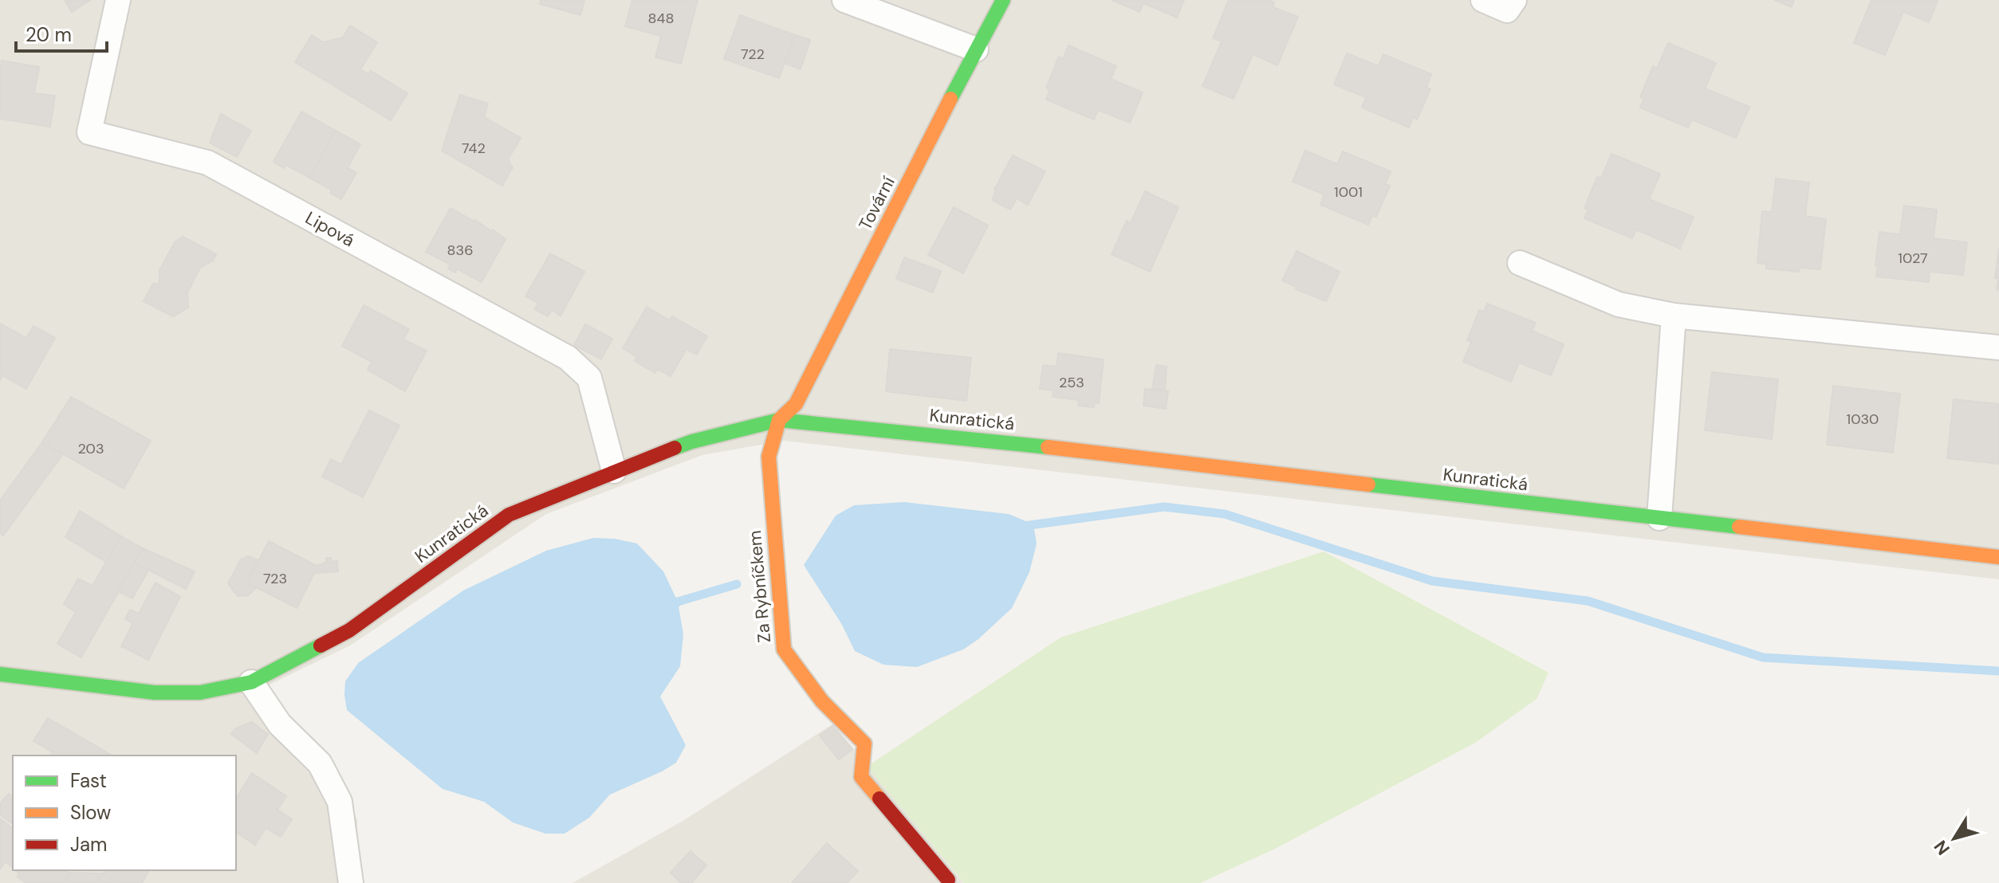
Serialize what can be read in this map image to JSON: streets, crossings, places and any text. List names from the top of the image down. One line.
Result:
{"streets":{"street":["Tovární","Lipová","Kunratická","Za Rybníčkem"]},"crossings":[["Tovární","Kunratická"],["Tovární","Za Rybníčkem"],["Lipová","Kunratická"],["Kunratická","Za Rybníčkem"]],"house_numbers":["848","722","742","1001","836","1027","253","1030","203","723"],"legend":["Fast","Slow","Jam"],"scale_bar":"20 m","north":"bottom left"}
